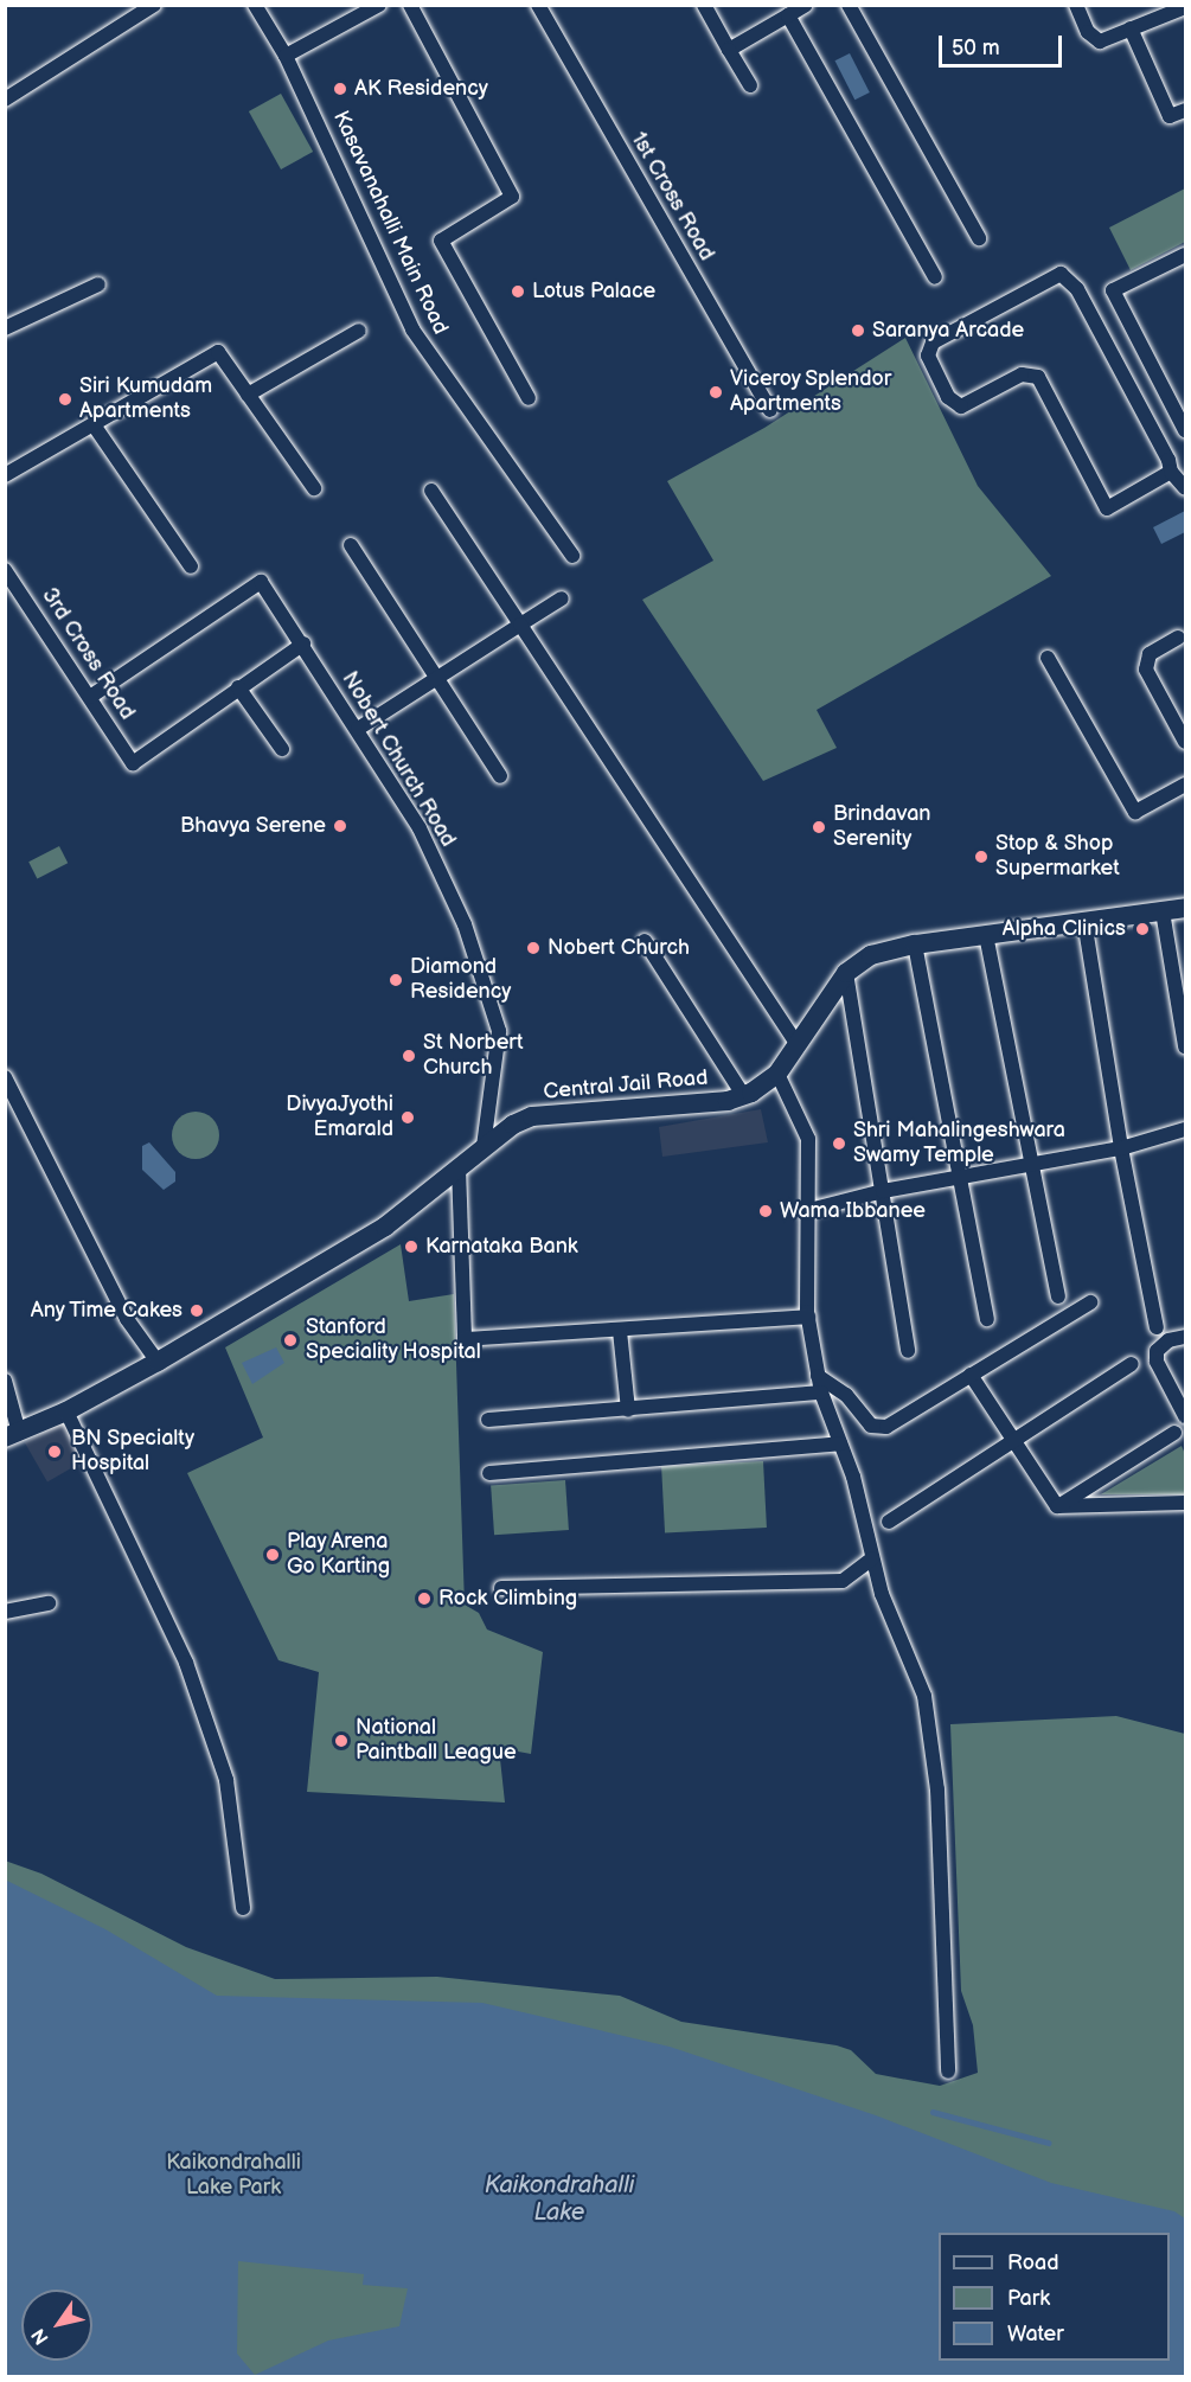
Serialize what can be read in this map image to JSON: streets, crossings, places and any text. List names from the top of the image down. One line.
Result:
{"streets":{"main road":["Central Jail Road"],"street":["1st Cross Road","Kasavanahalli Main Road","3rd Cross Road","Nobert Church Road"]},"crossings":[["3rd Cross Road","Nobert Church Road"],["Nobert Church Road","Central Jail Road"]],"water":["Kaikondrahalli Lake"],"parks":["Kaikondrahalli Lake Park"],"places":["AK Residency","Lotus Palace","Saranya Arcade","Viceroy Splendor Apartments","Siri Kumudam Apartments","Bhavya Serene","Brindavan Serenity","Stop & Shop Supermarket","Alpha Clinics","Nobert Church","Diamond Residency","St Norbert Church","DivyaJyothi Emarald","Shri Mahalingeshwara Swamy Temple","Wama Ibbanee","Karnataka Bank","Any Time Cakes","Stanford Speciality Hospital","BN Specialty Hospital","Play Arena Go Karting","Rock Climbing","National Paintball League"],"legend":["Road","Park","Water"],"scale_bar":"50 m","north":"bottom left"}
